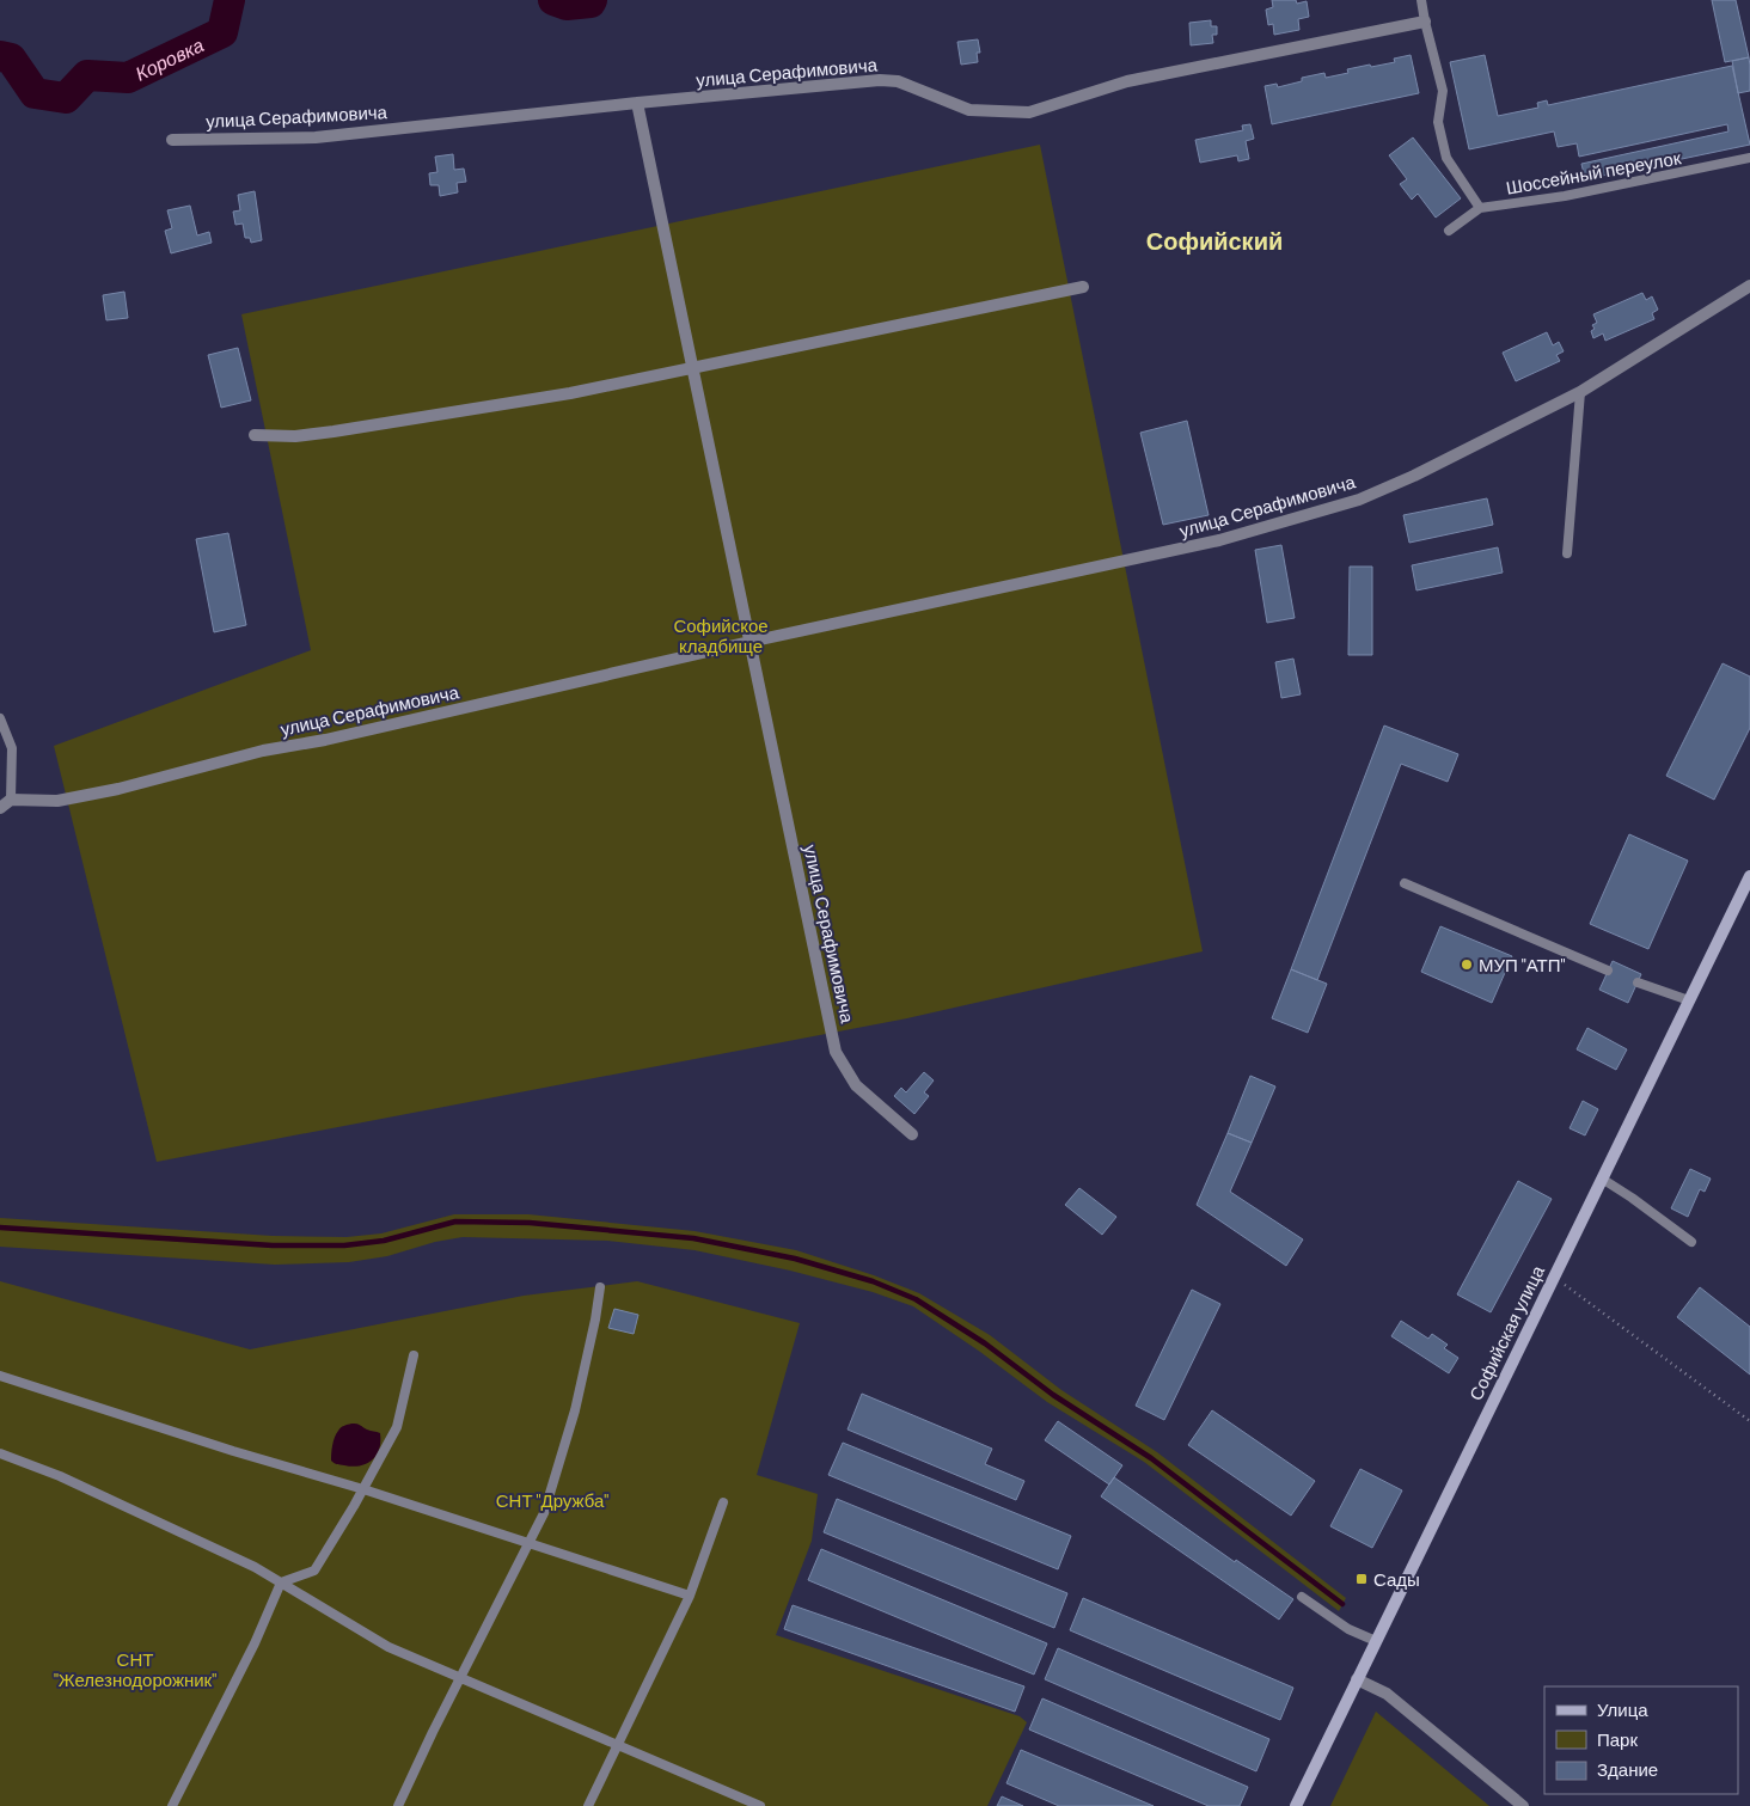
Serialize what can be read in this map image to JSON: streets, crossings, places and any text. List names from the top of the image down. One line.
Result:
{"streets":{"main road":["Софийская улица"],"street":["улица Серафимовича"],"lane":["Шоссейный переулок"]},"districts":["Софийский"],"water":["Коровка"],"parks":["Софийское кладбище","СНТ \"Дружба\"","СНТ \"Железнодорожник\""],"places":{"other":["МУП \"АТП\""],"transit":["Сады"]},"legend":["Улица","Парк","Здание"]}
